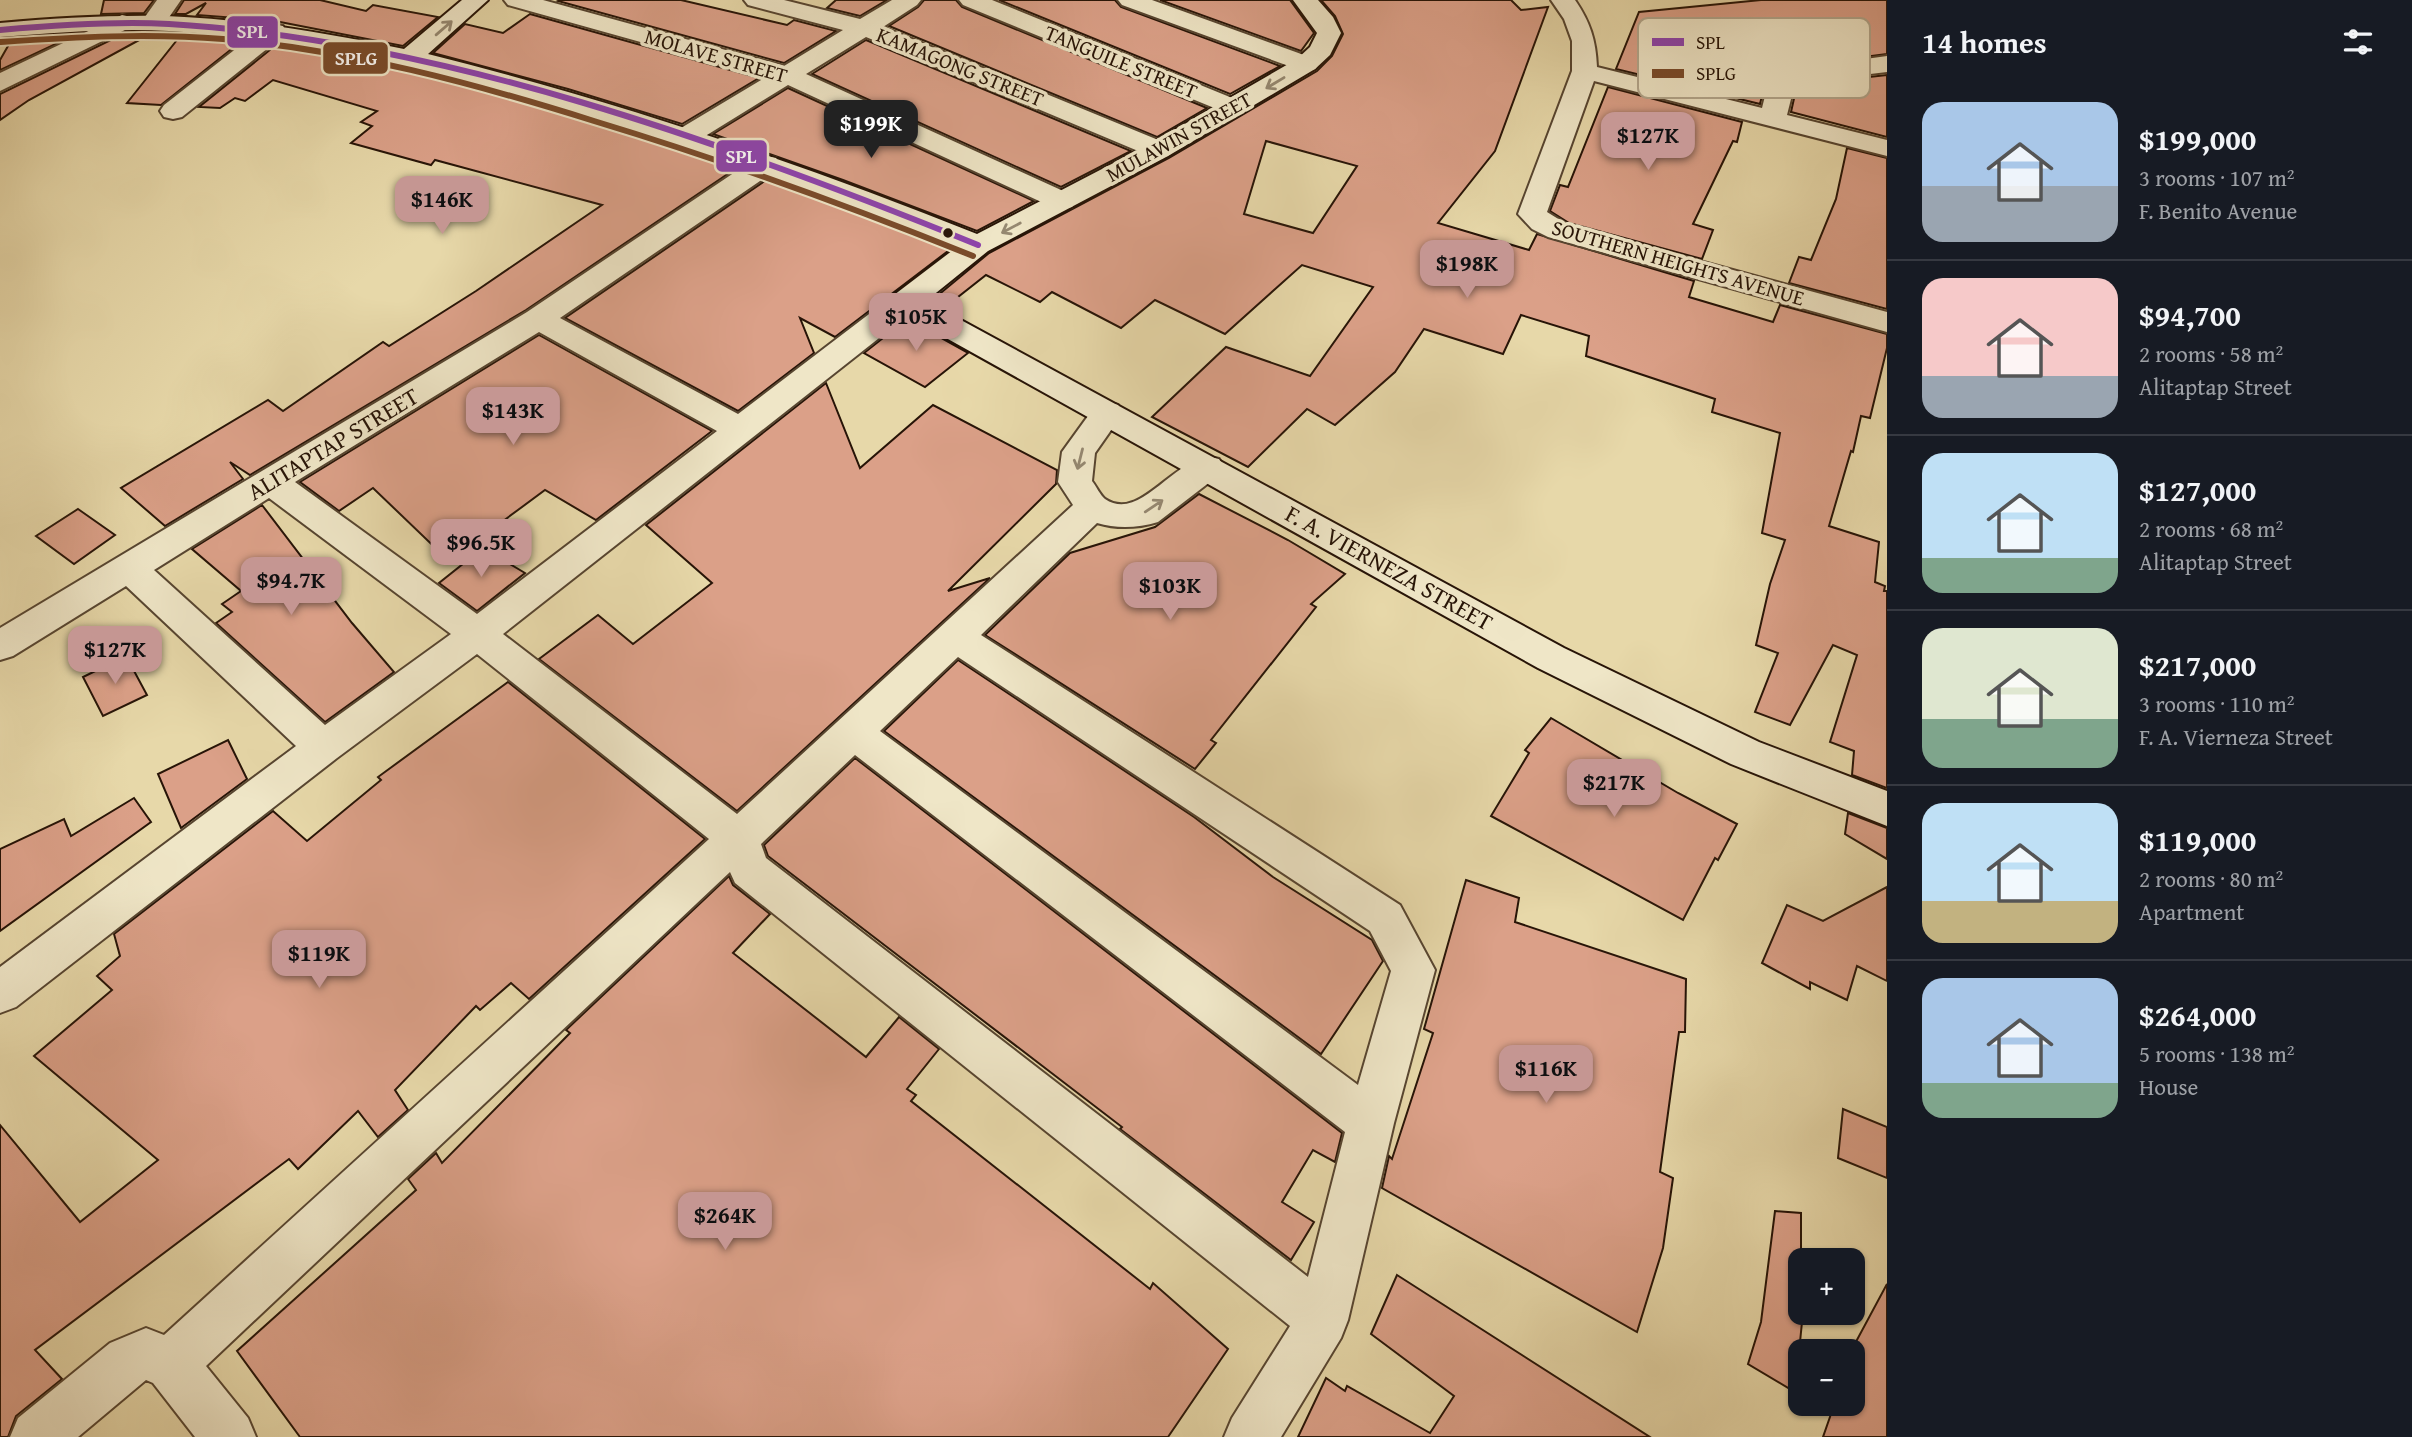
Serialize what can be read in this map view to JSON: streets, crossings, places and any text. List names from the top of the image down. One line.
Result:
{"streets":{"street":["MOLAVE STREET","TANGUILE STREET","KAMAGONG STREET","MULAWIN STREET","SOUTHERN HEIGHTS AVENUE","ALITAPTAP STREET","F. A. VIERNEZA STREET"]},"crossings":[["MOLAVE STREET","MULAWIN STREET"],["TANGUILE STREET","MULAWIN STREET"],["KAMAGONG STREET","MULAWIN STREET"],["MULAWIN STREET","F. A. VIERNEZA STREET"]],"lines":["transit line SPL","transit line SPLG"],"legend":["SPL","SPLG"],"page":{"heading":"14 homes","list":[{"name":"$199,000","note":"3 rooms · 107 m² · F. Benito Avenue"},{"name":"$94,700","note":"2 rooms · 58 m² · Alitaptap Street"},{"name":"$127,000","note":"2 rooms · 68 m² · Alitaptap Street"},{"name":"$217,000","note":"3 rooms · 110 m² · F. A. Vierneza Street"},{"name":"$119,000","note":"2 rooms · 80 m² · Apartment"},{"name":"$264,000","note":"5 rooms · 138 m² · House"}],"price":["$199K","$127K","$146K","$198K","$105K","$143K","$96.5K","$94.7K","$103K","$127K","$217K","$119K","$116K","$264K"],"map_buttons":["+","−"]}}
